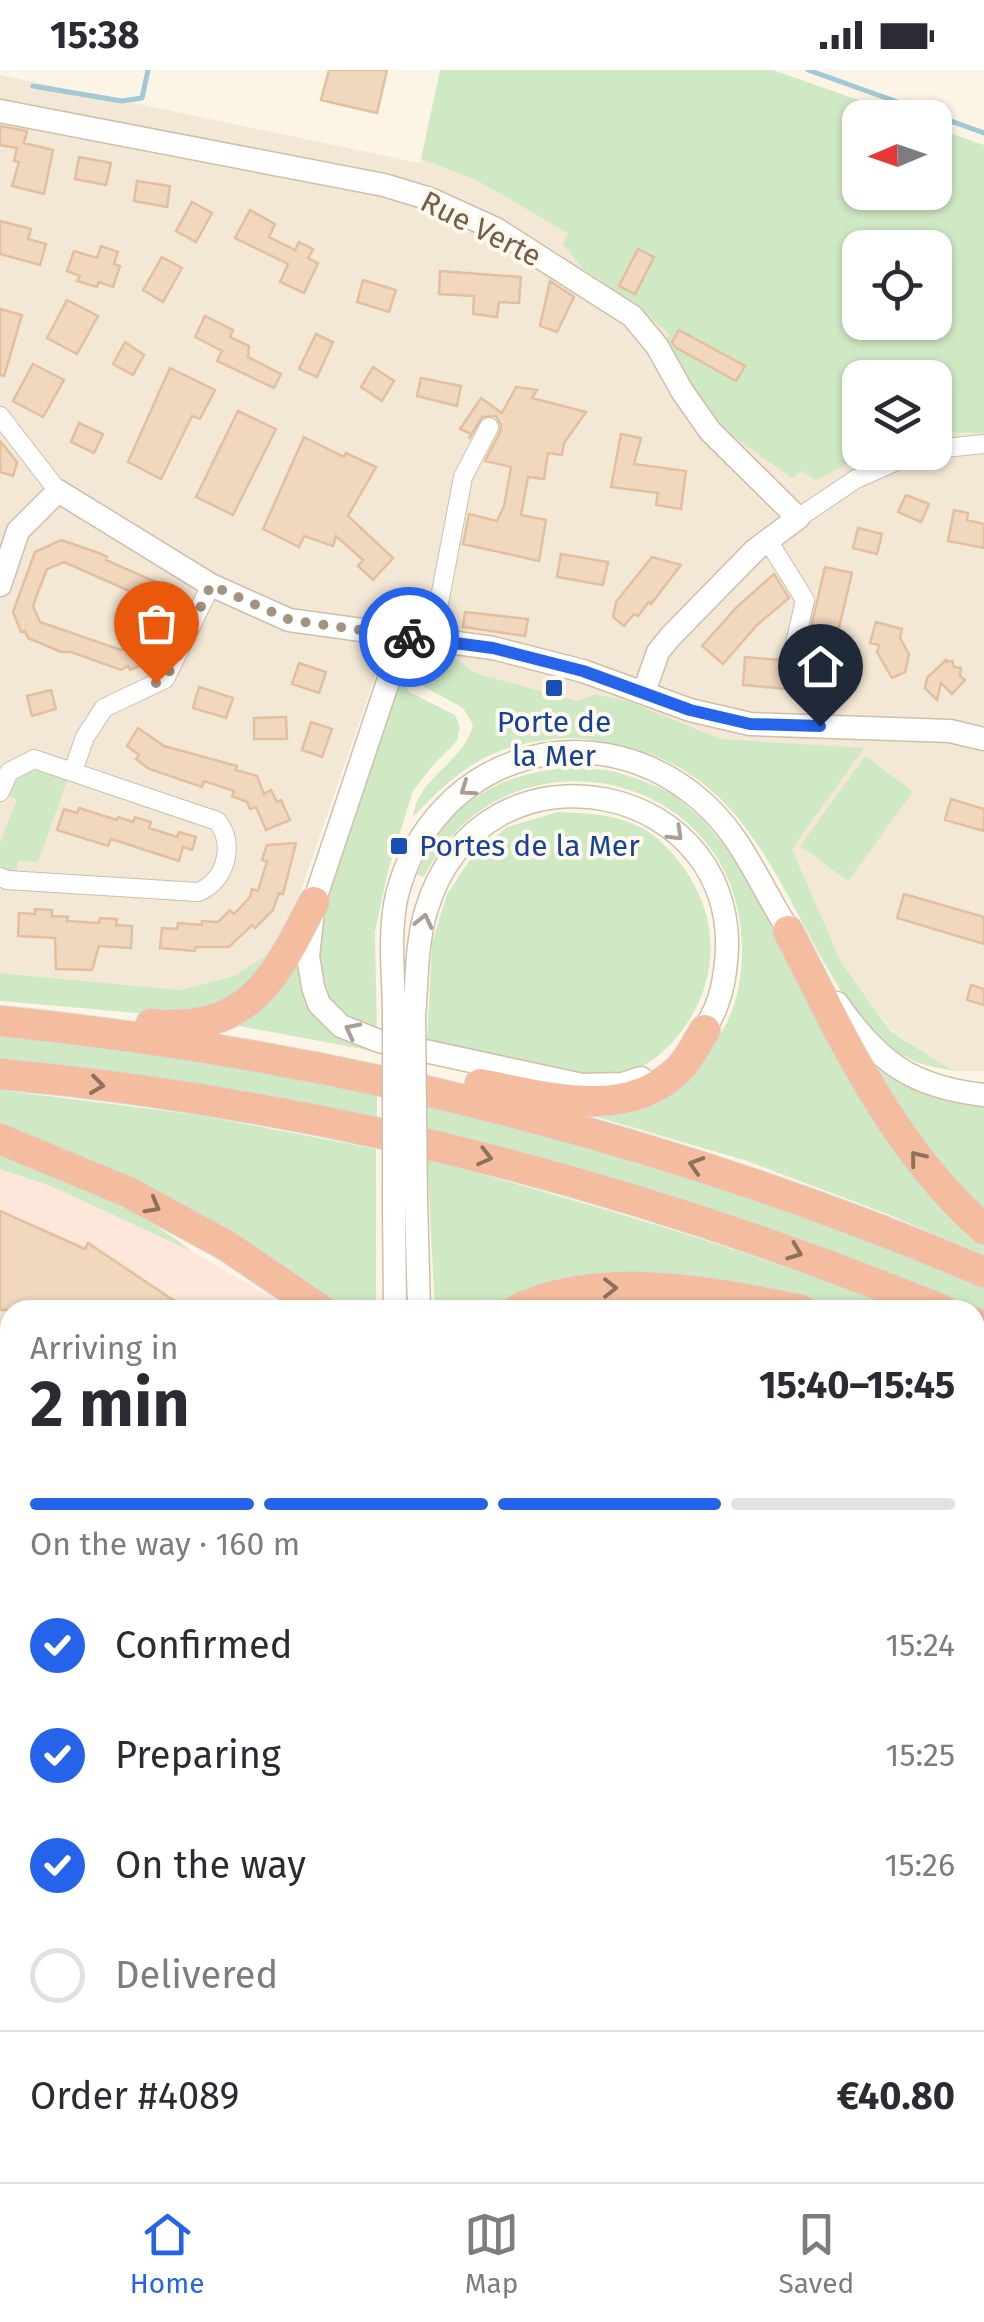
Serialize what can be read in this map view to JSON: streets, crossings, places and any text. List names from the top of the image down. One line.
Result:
{"streets":{"street":["Rue Verte"]},"places":{"transit":["Porte de la Mer","Portes de la Mer"]},"north":"left","page":{"status":"15:38","heading":["2 min","Arriving in","15:40–15:45"],"panel":["Order #4089","€40.80"],"bar":"On the way · 160 m","list":[["Confirmed","15:24"],["Preparing","15:25"],["On the way","15:26"],"Delivered"],"tabs":["Home","Map","Saved"]}}
